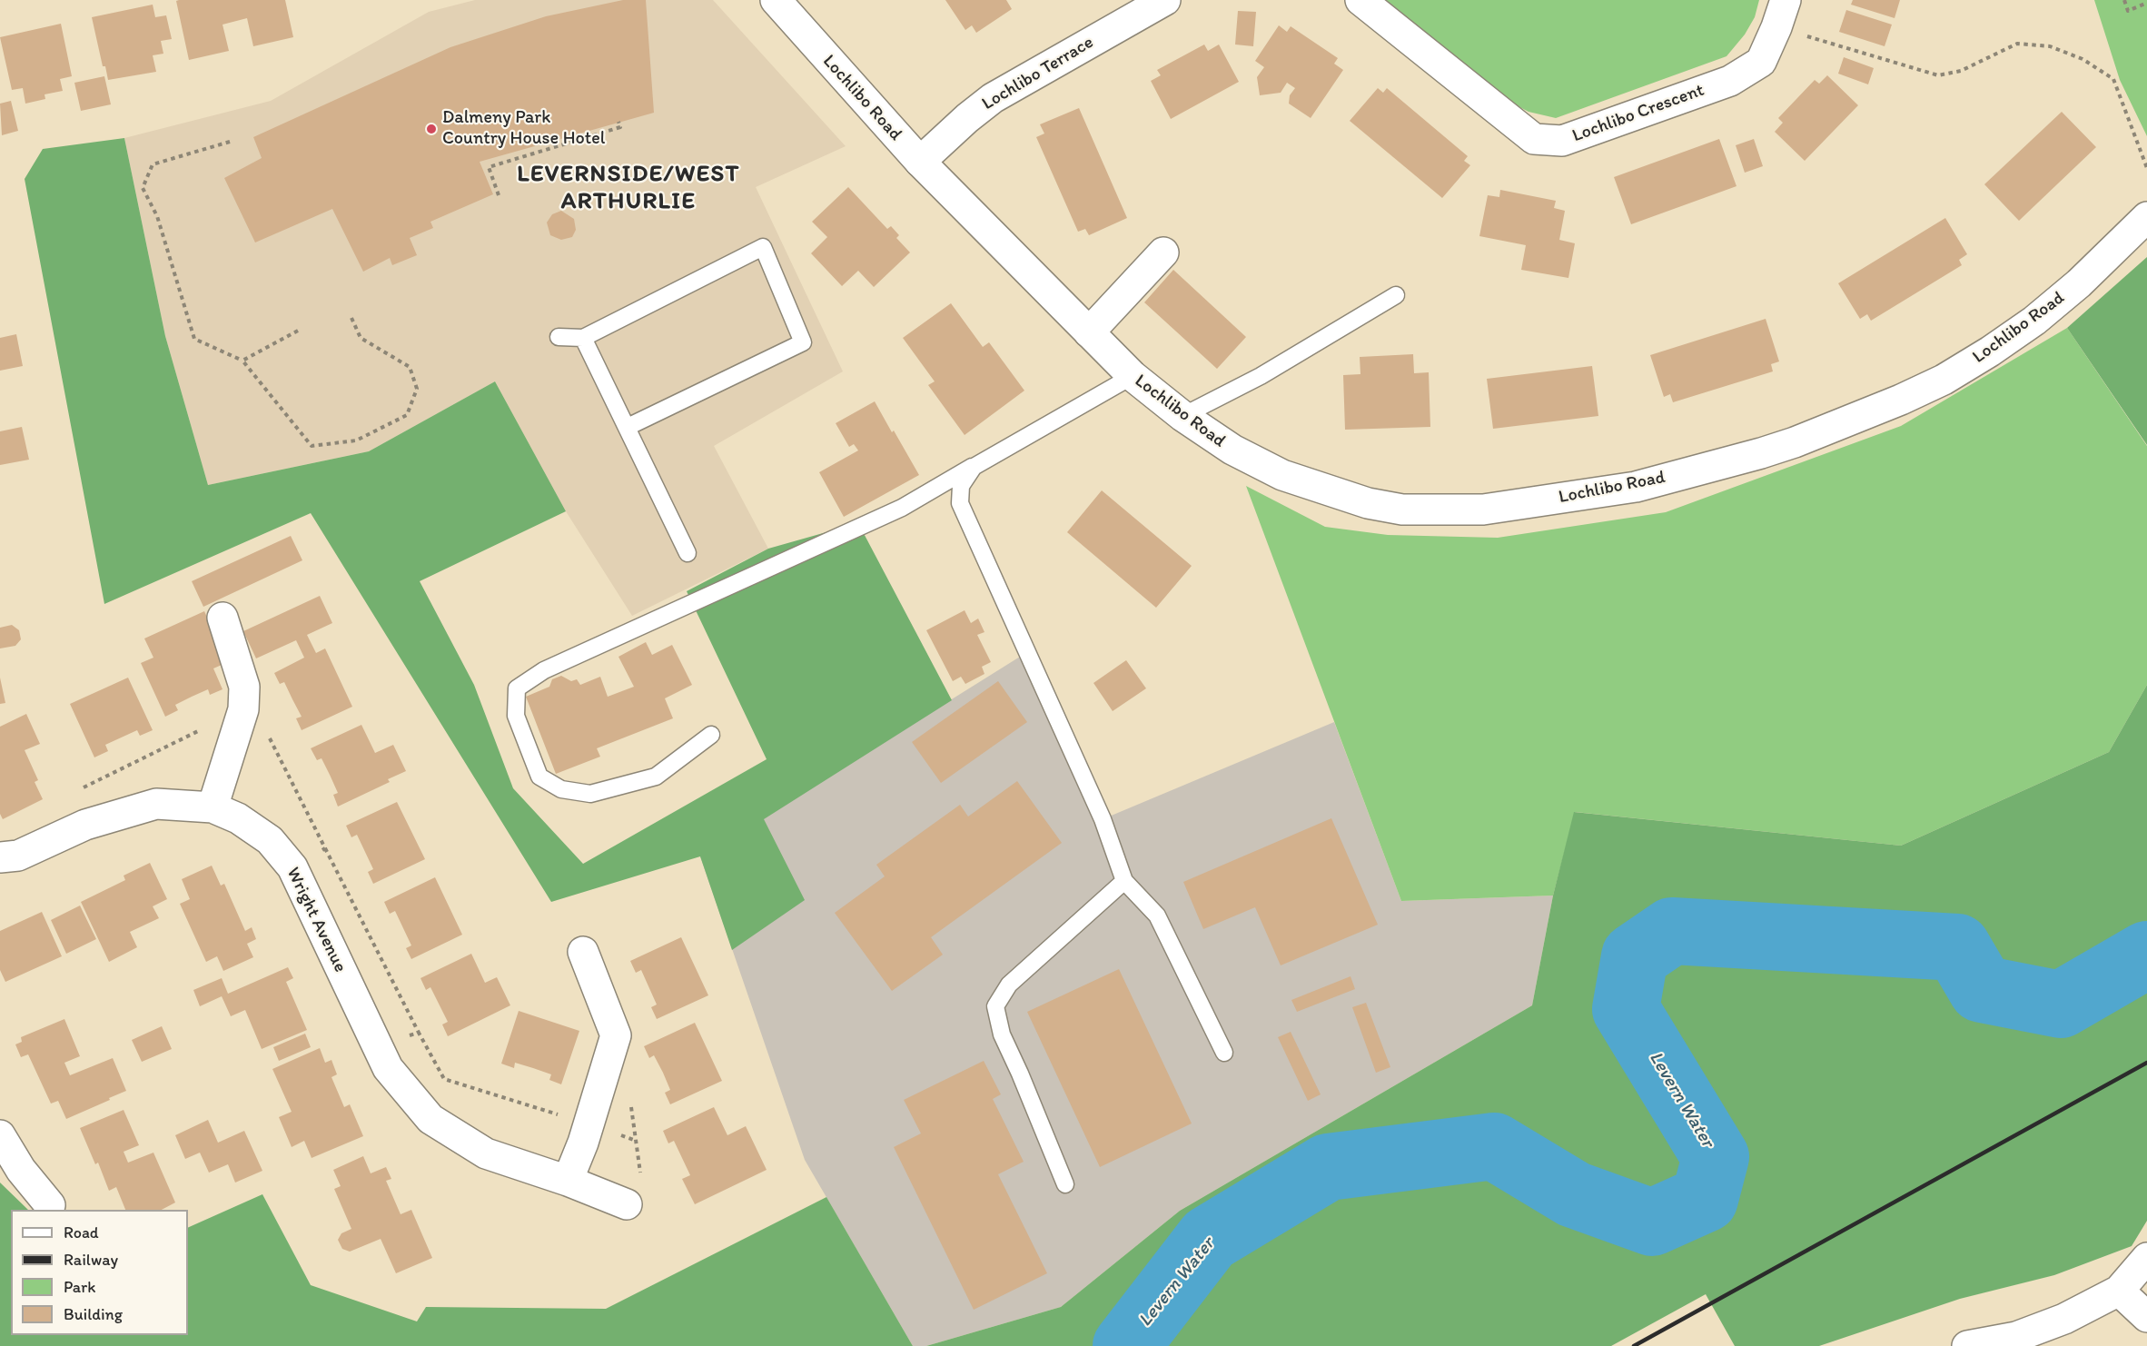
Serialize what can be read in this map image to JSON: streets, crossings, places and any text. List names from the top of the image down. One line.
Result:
{"streets":{"street":["Lochlibo Terrace","Lochlibo Road","Lochlibo Crescent","Wright Avenue"]},"crossings":[["Lochlibo Terrace","Lochlibo Road"]],"districts":["LEVERNSIDE/WEST ARTHURLIE"],"water":["Levern Water"],"places":["Dalmeny Park Country House Hotel"],"legend":["Road","Railway","Park","Building"]}
